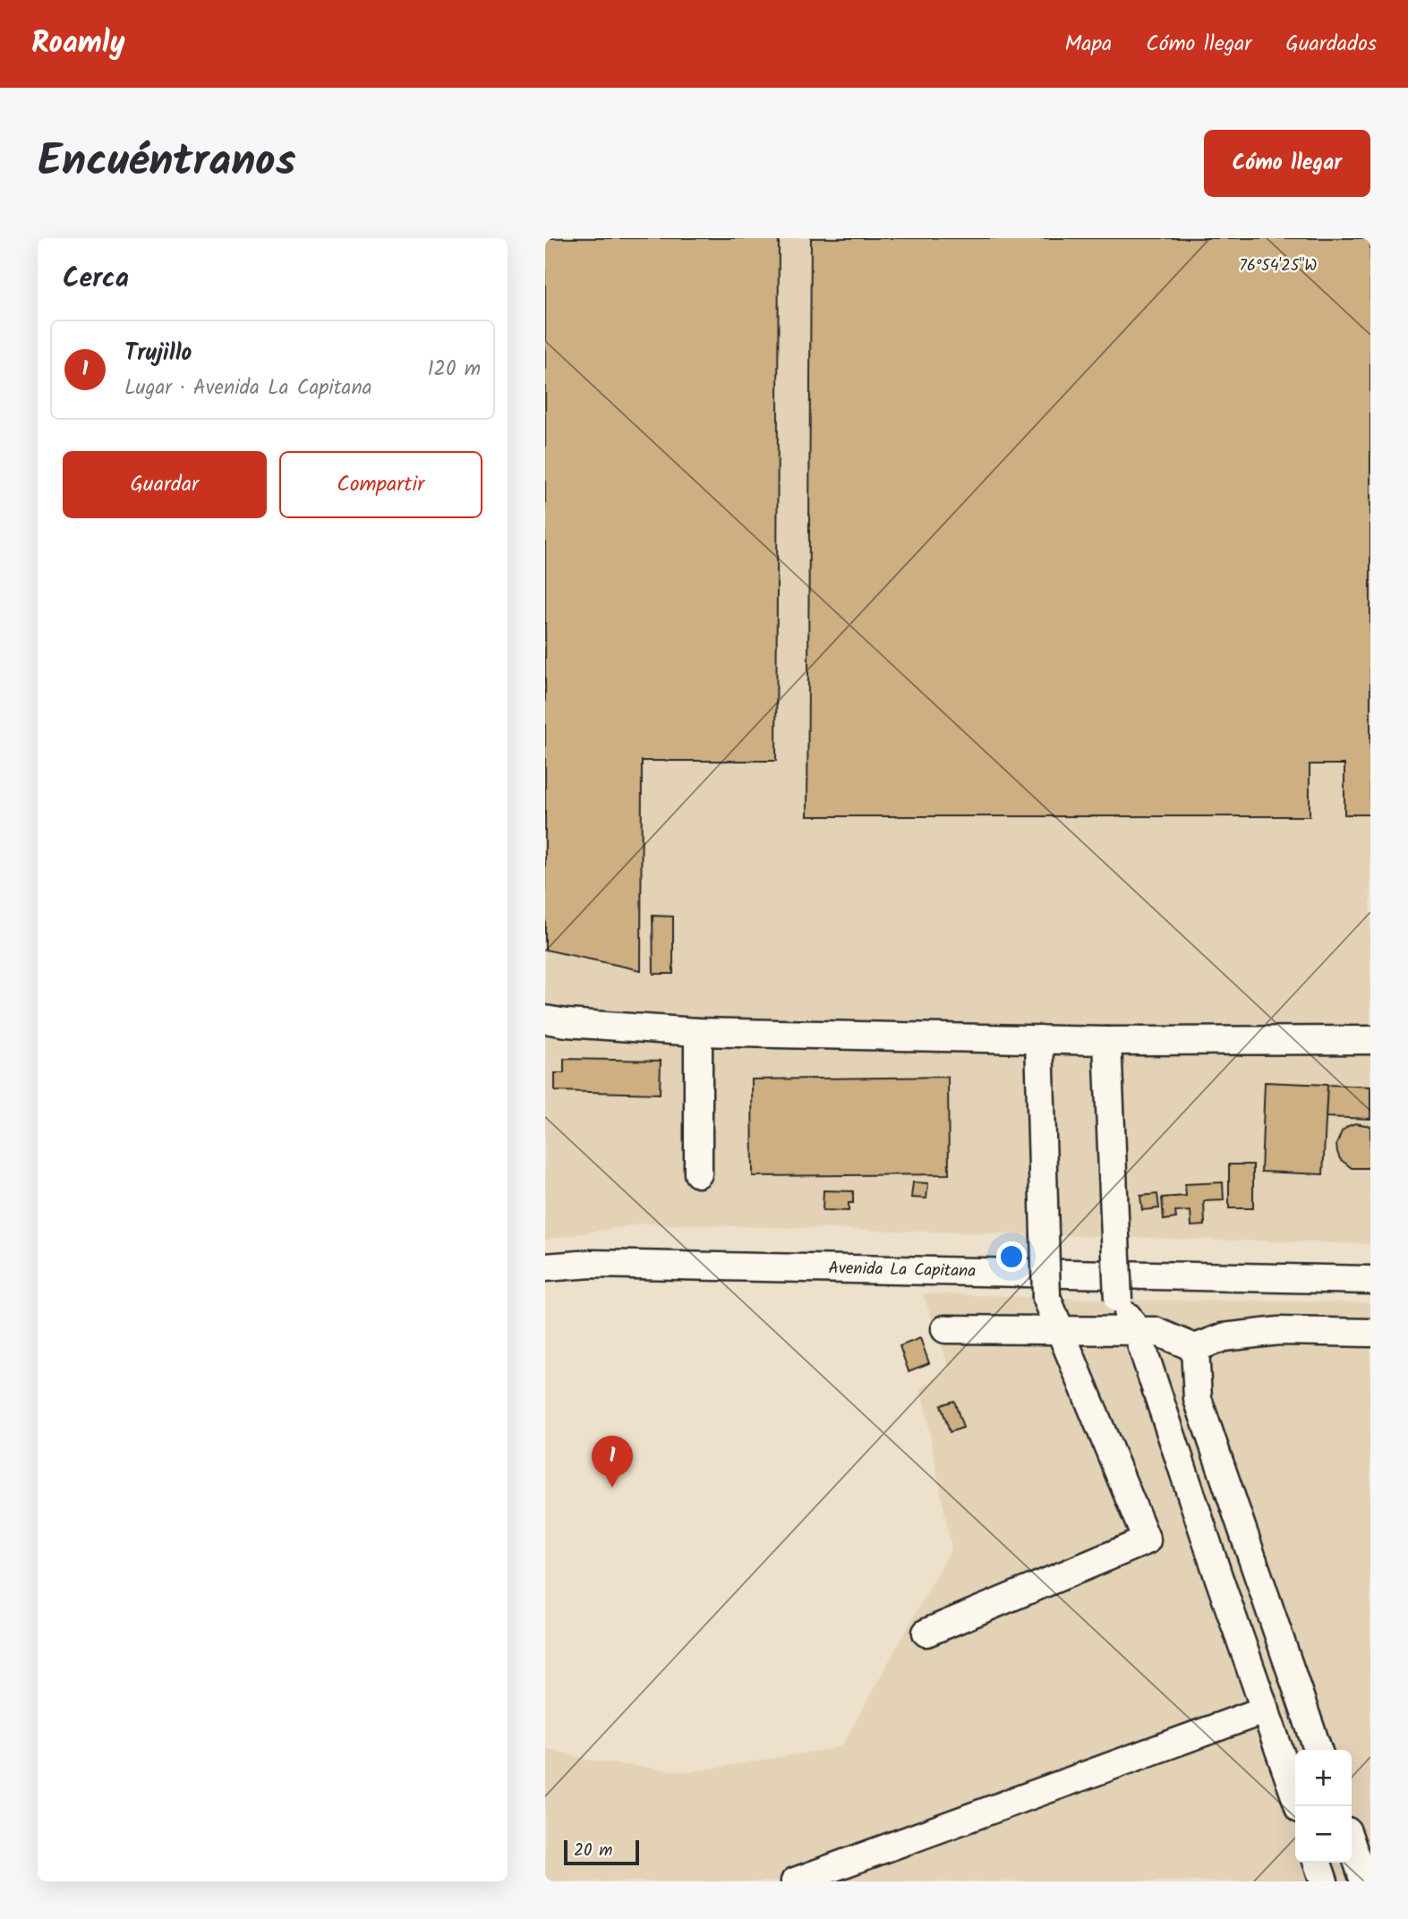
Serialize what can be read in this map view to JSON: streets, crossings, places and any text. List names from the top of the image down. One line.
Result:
{"streets":{"street":["Avenida La Capitana"]},"scale_bar":"20 m","page":{"header":"Roamly","nav":["Mapa","Cómo llegar","Guardados"],"title":"Encuéntranos","buttons":["Cómo llegar",["Guardar","Compartir"]],"heading":"Cerca","list":[{"mark":"1","name":"Trujillo","note":"Lugar · Avenida La Capitana","value":"120 m"}],"pins":"1","map_buttons":["+","−"],"scale":"20 m"},"coordinates":["76°54'25\"W"]}
